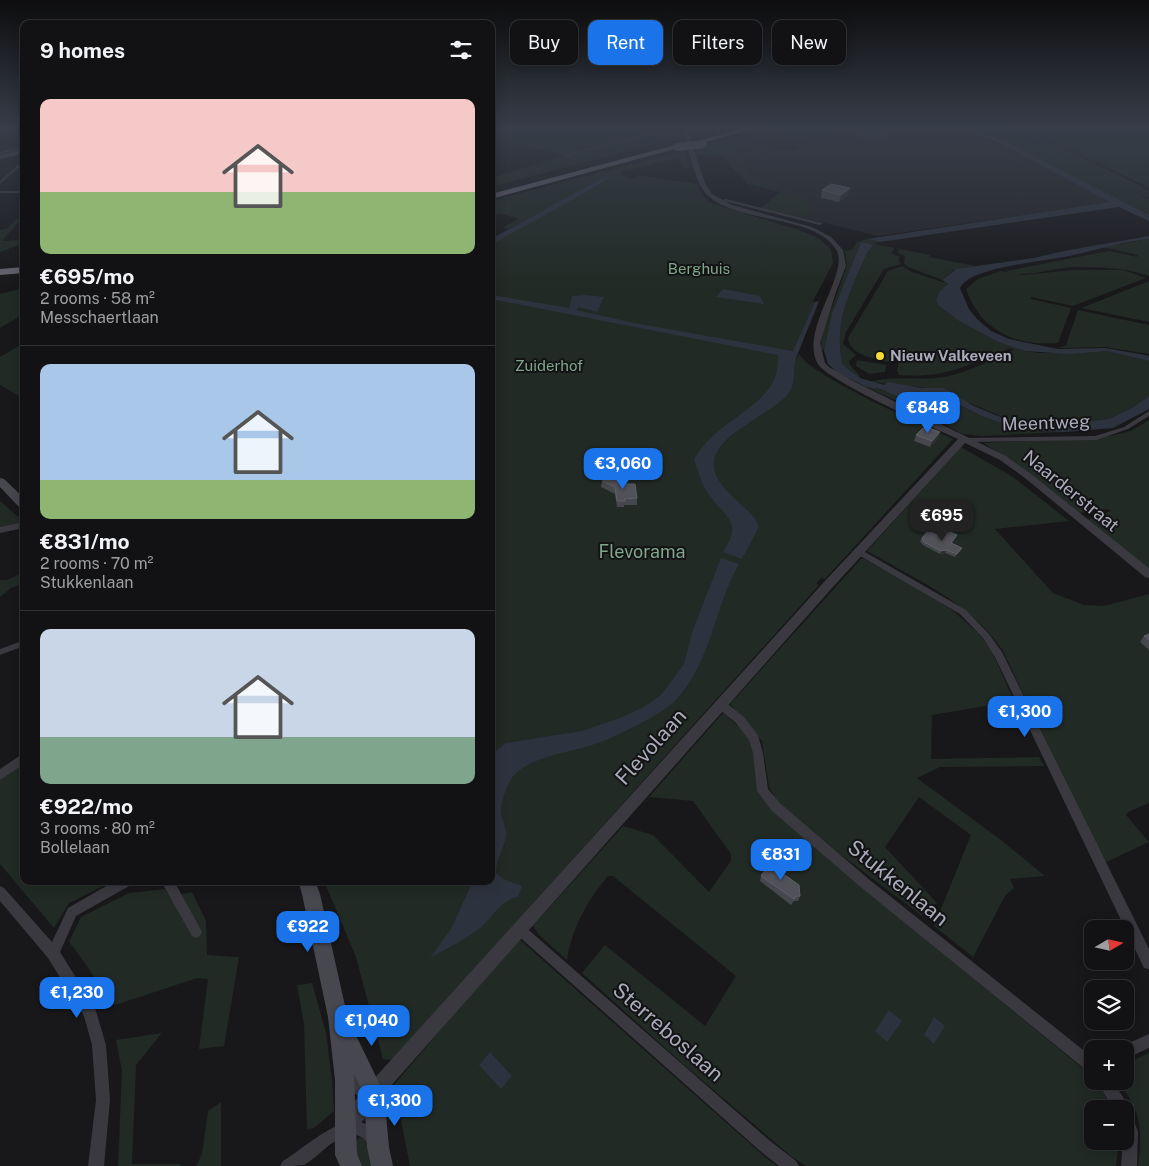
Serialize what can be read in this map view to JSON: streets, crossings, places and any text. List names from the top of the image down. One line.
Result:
{"streets":{"street":["Meentweg","Naarderstraat","Flevolaan","Stukkenlaan","Sterreboslaan"]},"crossings":[["Meentweg","Naarderstraat"],["Meentweg","Flevolaan"],["Naarderstraat","Flevolaan"],["Flevolaan","Stukkenlaan"],["Flevolaan","Sterreboslaan"]],"parks":["Berghuis","Zuiderhof","Flevorama"],"places":["Nieuw Valkeveen"],"north":"right","page":{"chip":["Buy","Rent","Filters","New"],"heading":"9 homes","list":[{"name":"€695/mo","note":"2 rooms · 58 m² · Messchaertlaan"},{"name":"€831/mo","note":"2 rooms · 70 m² · Stukkenlaan"},{"name":"€922/mo","note":"3 rooms · 80 m² · Bollelaan"}],"price":["€848","€3,060","€695","€1,300","€831","€922","€1,230","€1,040","€1,300"],"map_buttons":["+","−"]}}
